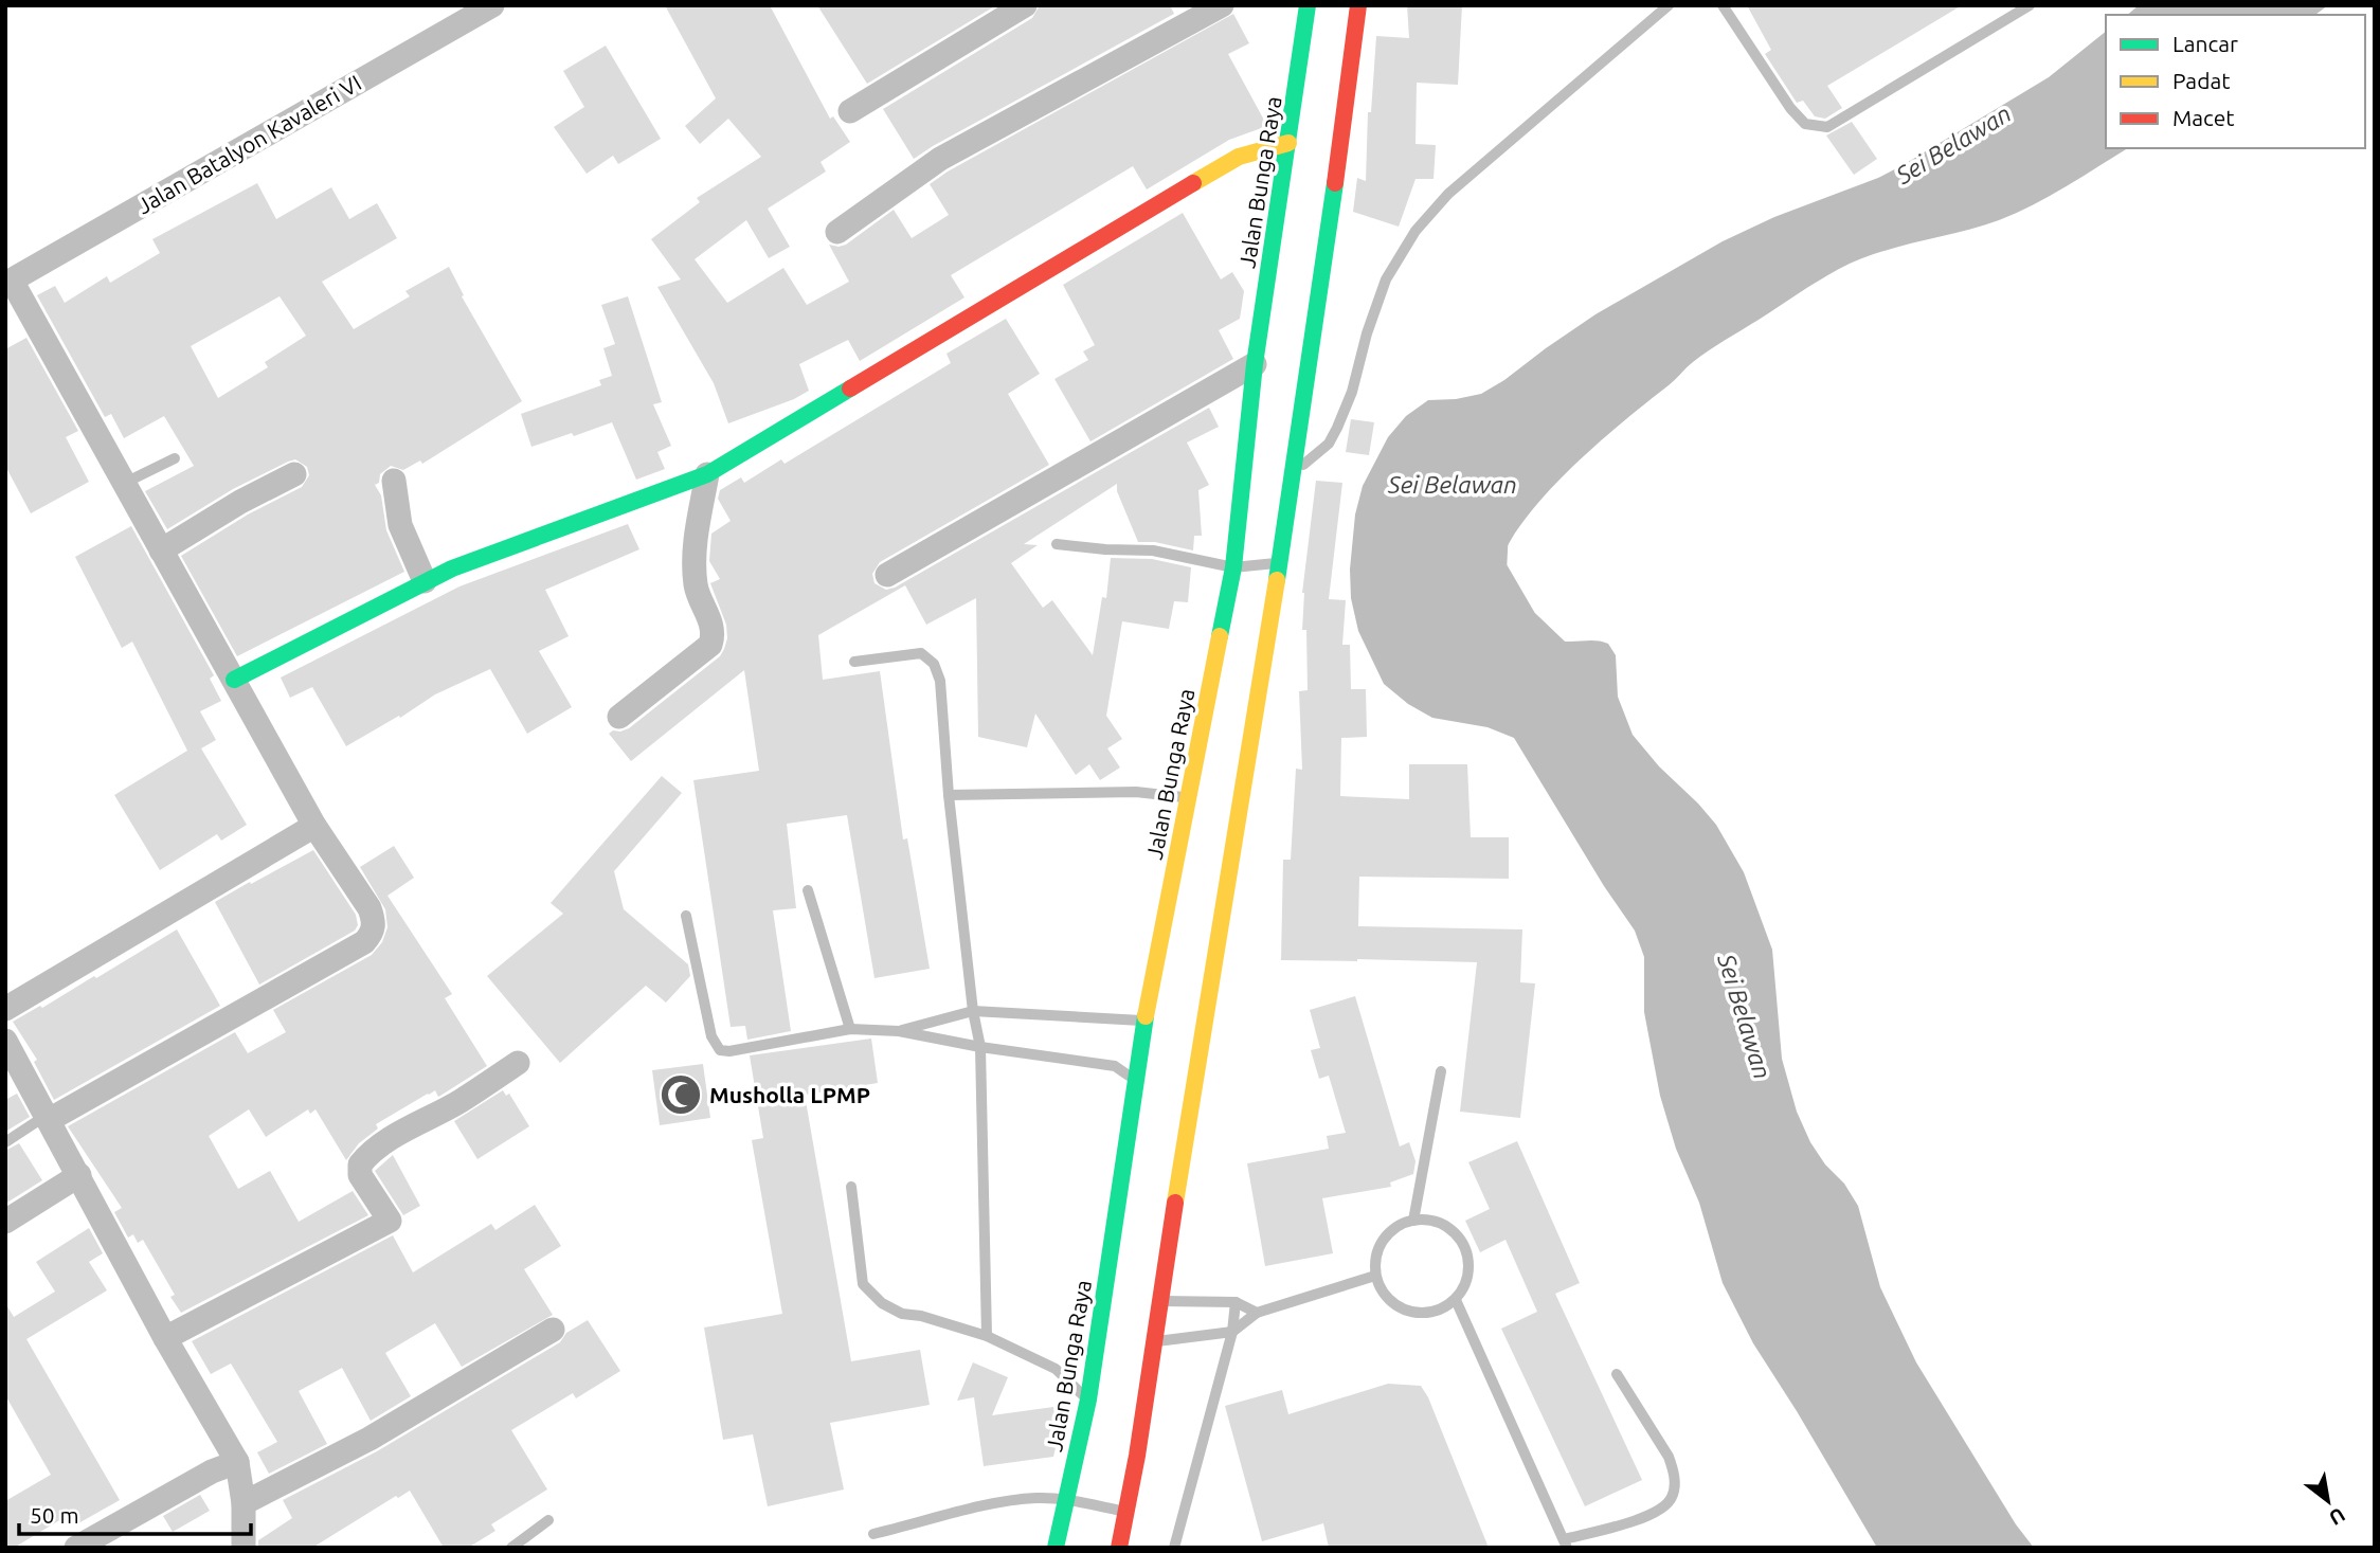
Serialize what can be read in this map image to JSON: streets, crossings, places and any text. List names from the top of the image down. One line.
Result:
{"streets":{"main road":["Jalan Bunga Raya"],"street":["Jalan Batalyon Kavaleri VI"]},"water":["Sei Belawan"],"places":{"mosque":["Musholla LPMP"]},"legend":["Lancar","Padat","Macet"],"scale_bar":"50 m","north":"bottom right"}
